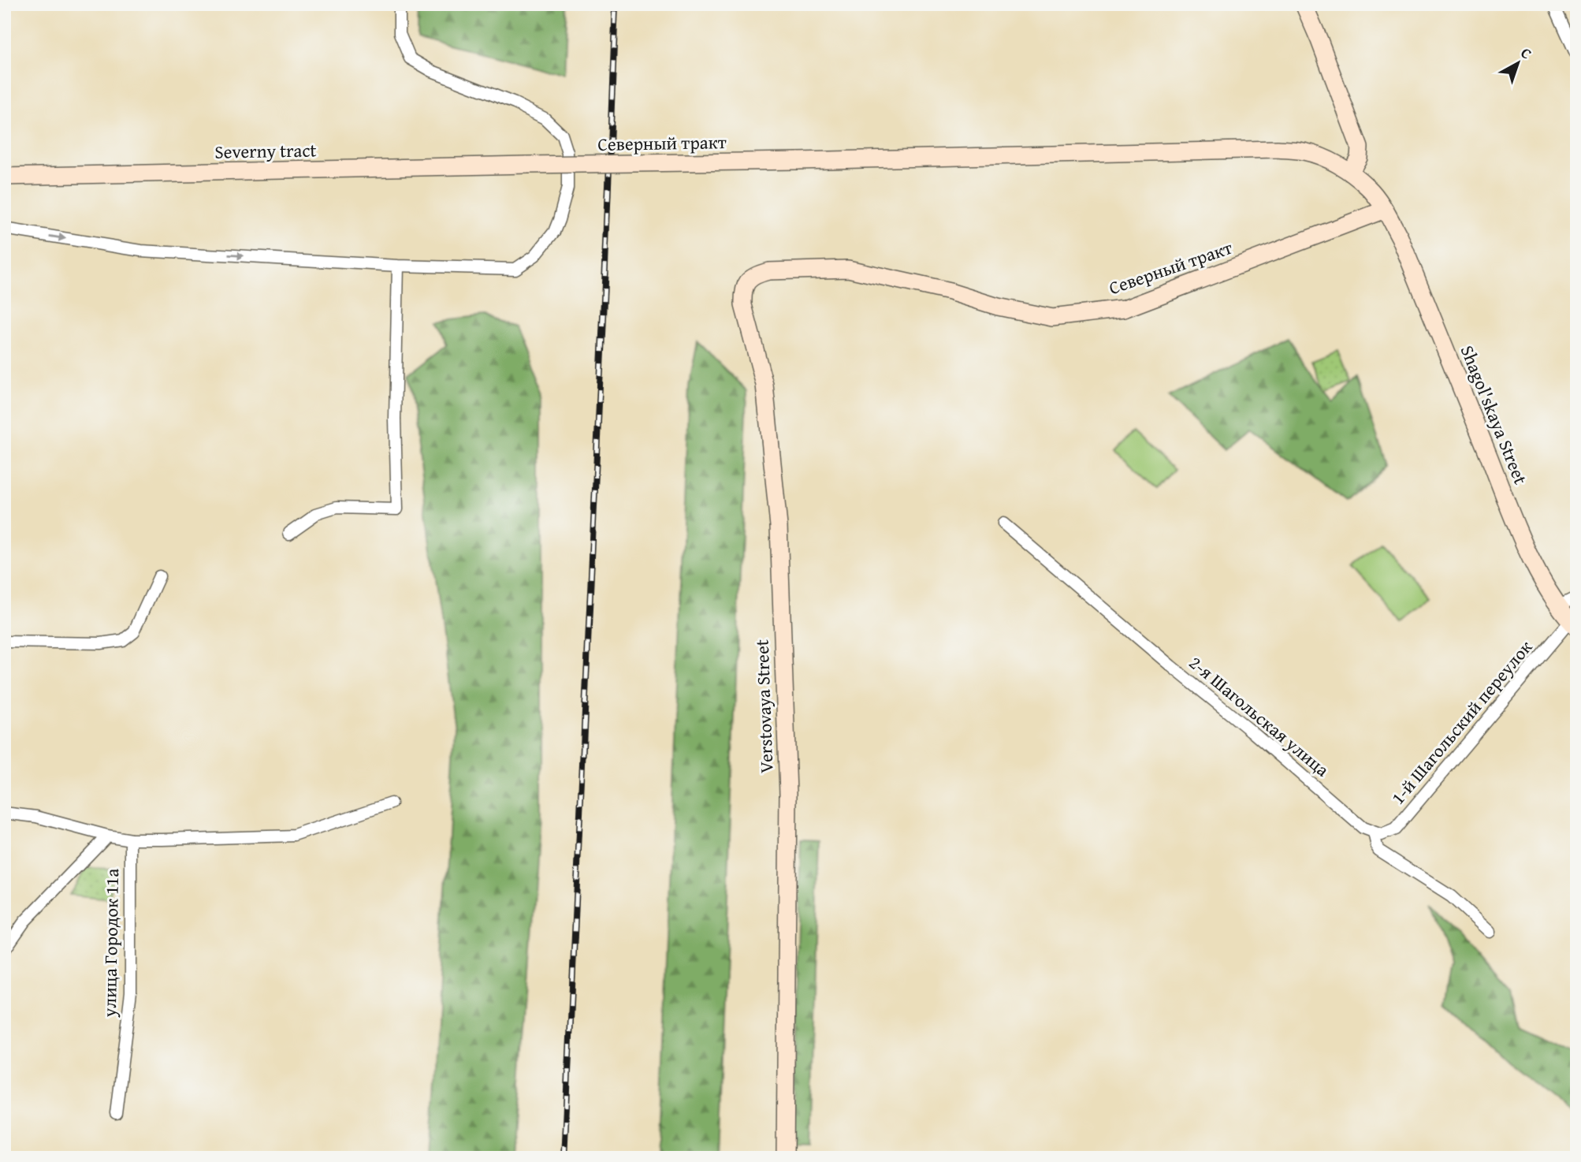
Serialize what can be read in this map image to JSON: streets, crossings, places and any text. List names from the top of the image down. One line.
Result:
{"streets":{"main road":["Северный тракт","Severny tract","Shagol'skaya Street","Verstovaya Street"],"street":["2-я Шагольская улица","1-й Шагольский переулок","улица Городок 11а"]},"crossings":[["Северный тракт","Severny tract"],["Северный тракт","Shagol'skaya Street"],["Северный тракт","Verstovaya Street"],["Shagol'skaya Street","1-й Шагольский переулок"],["2-я Шагольская улица","1-й Шагольский переулок"]],"north":"top right"}
